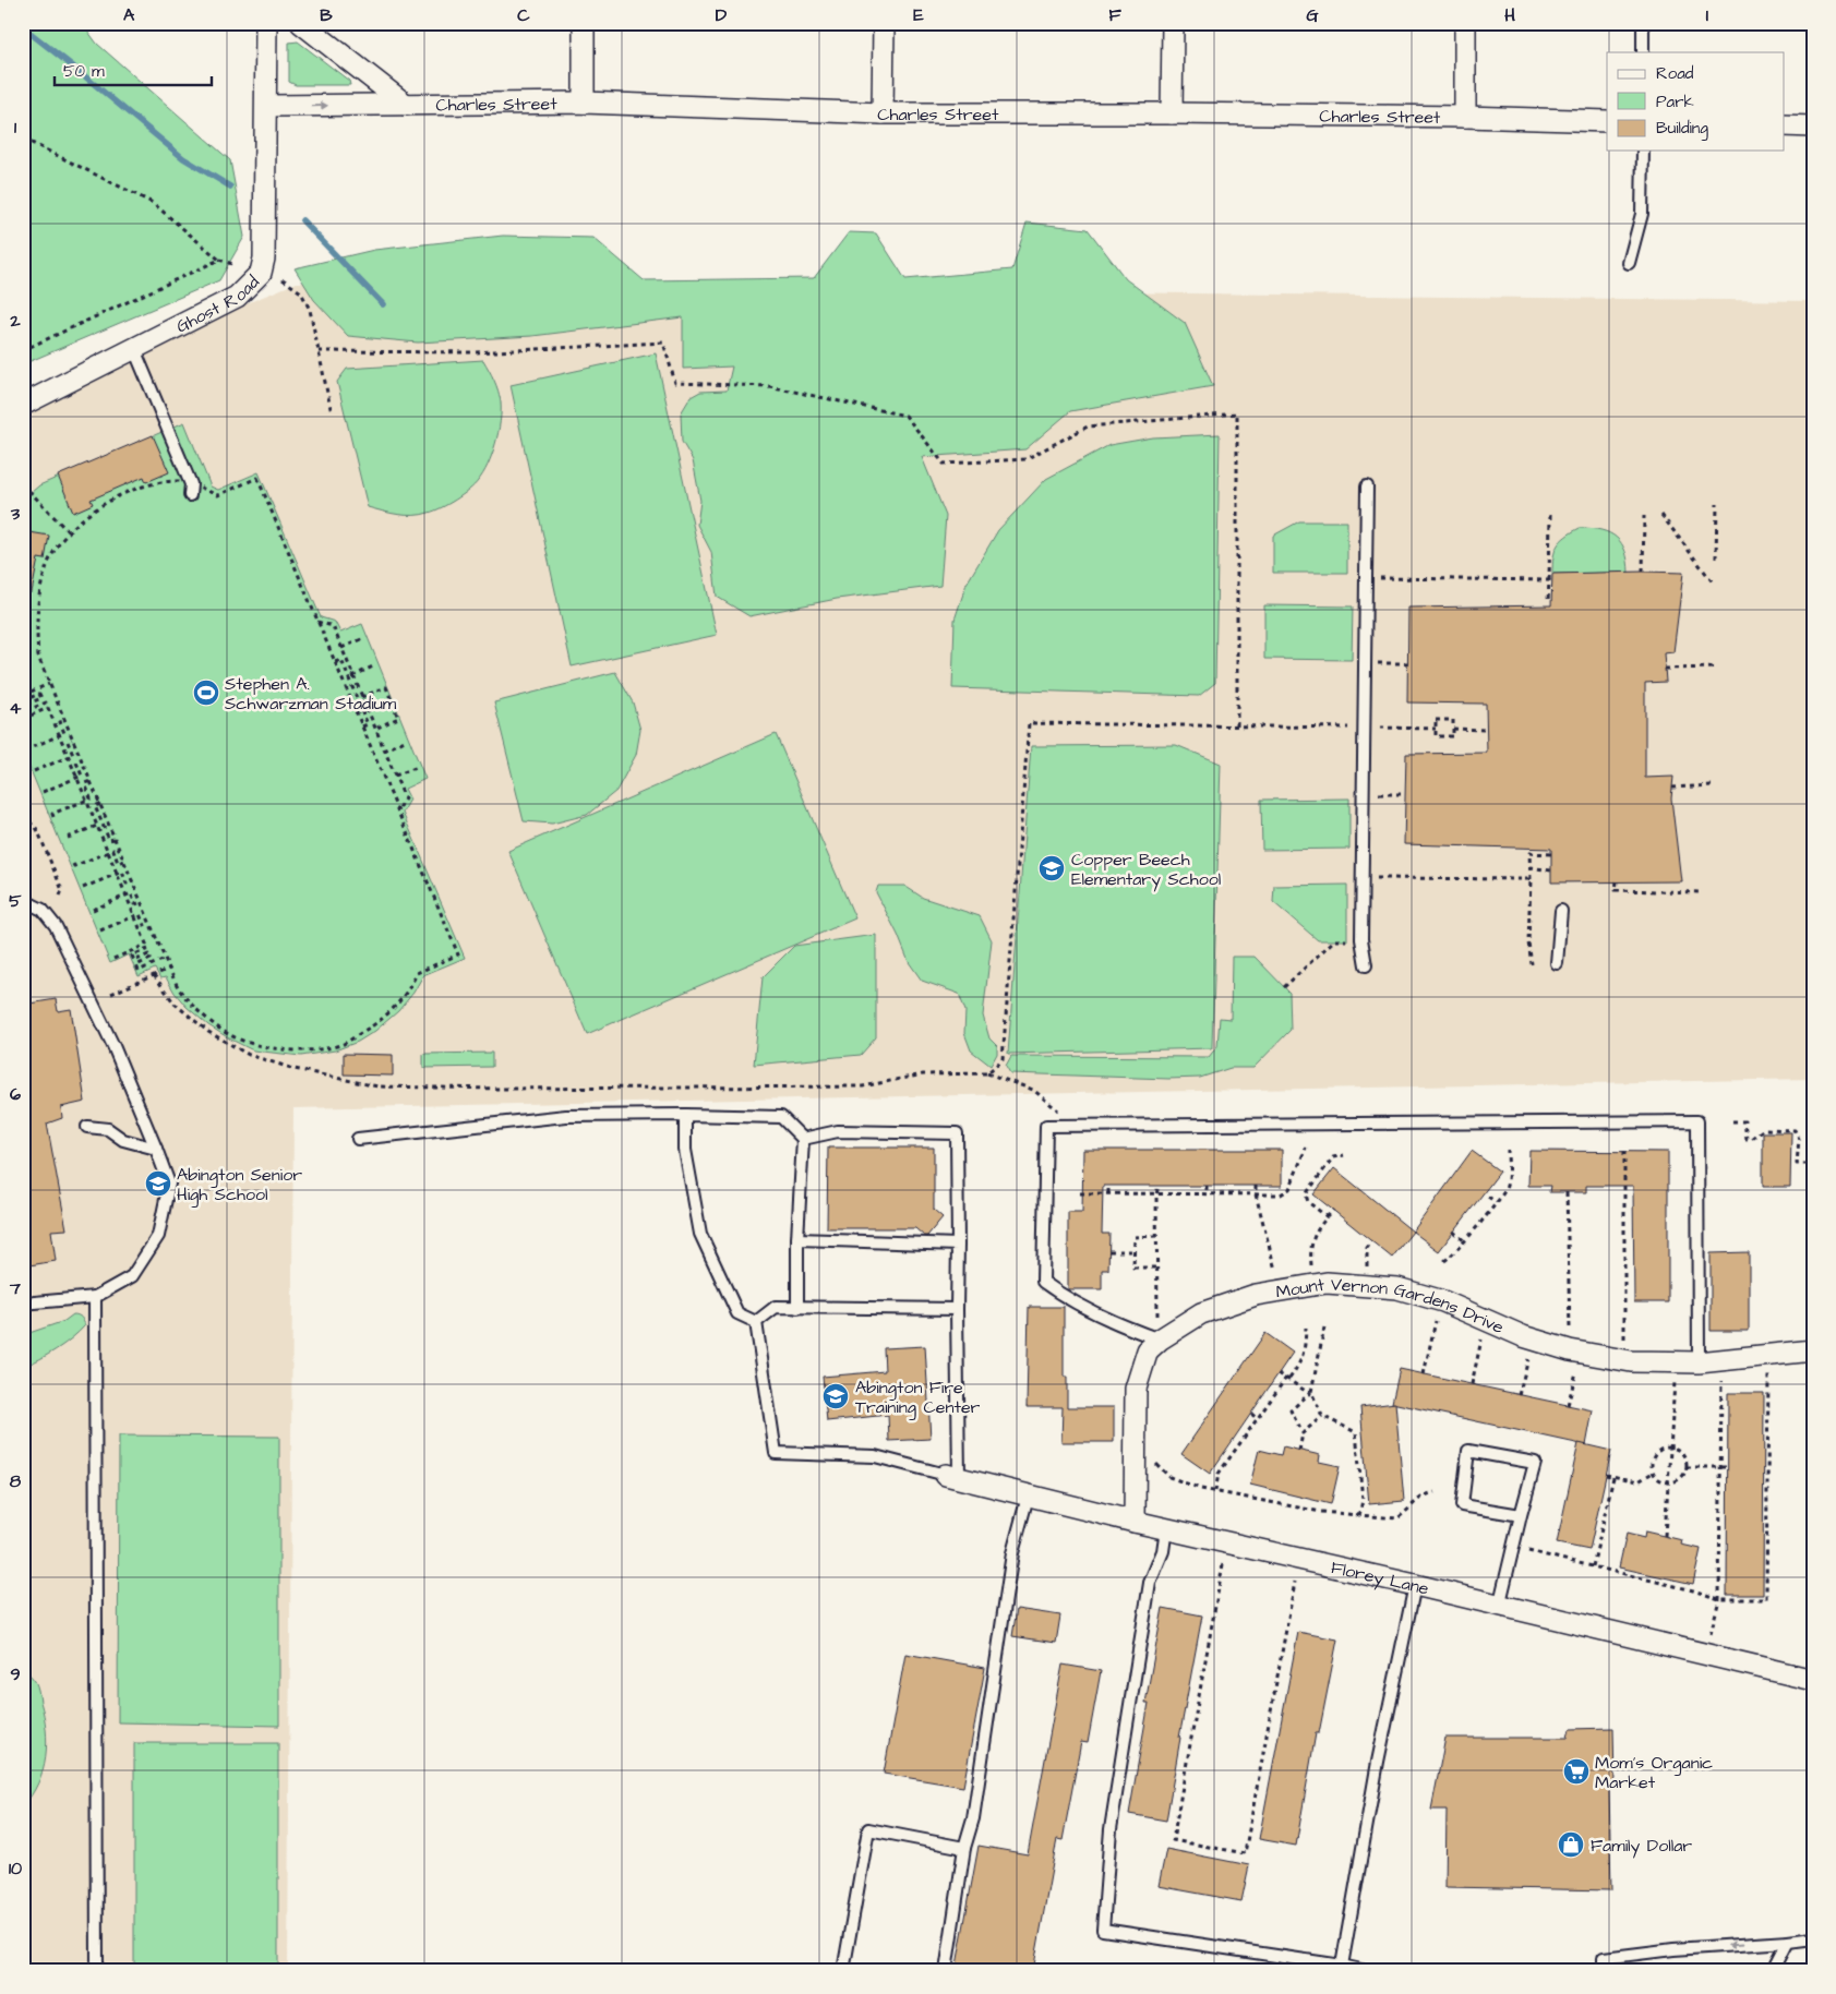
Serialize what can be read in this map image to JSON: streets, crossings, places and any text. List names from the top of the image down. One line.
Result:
{"streets":{"street":["Charles Street","Ghost Road","Mount Vernon Gardens Drive","Florey Lane"]},"crossings":[["Charles Street","Ghost Road"],["Mount Vernon Gardens Drive","Florey Lane"]],"places":{"sports":["Stephen A. Schwarzman Stadium"],"school or university":["Copper Beech Elementary School","Abington Senior High School","Abington Fire Training Center"],"supermarket":["Mom's Organic Market"],"shop":["Family Dollar"]},"legend":["Road","Park","Building"],"scale_bar":"50 m","grid":{"columns":["A","B","C","D","E","F","G","H","I"],"rows":["1","2","3","4","5","6","7","8","9","10"]}}
